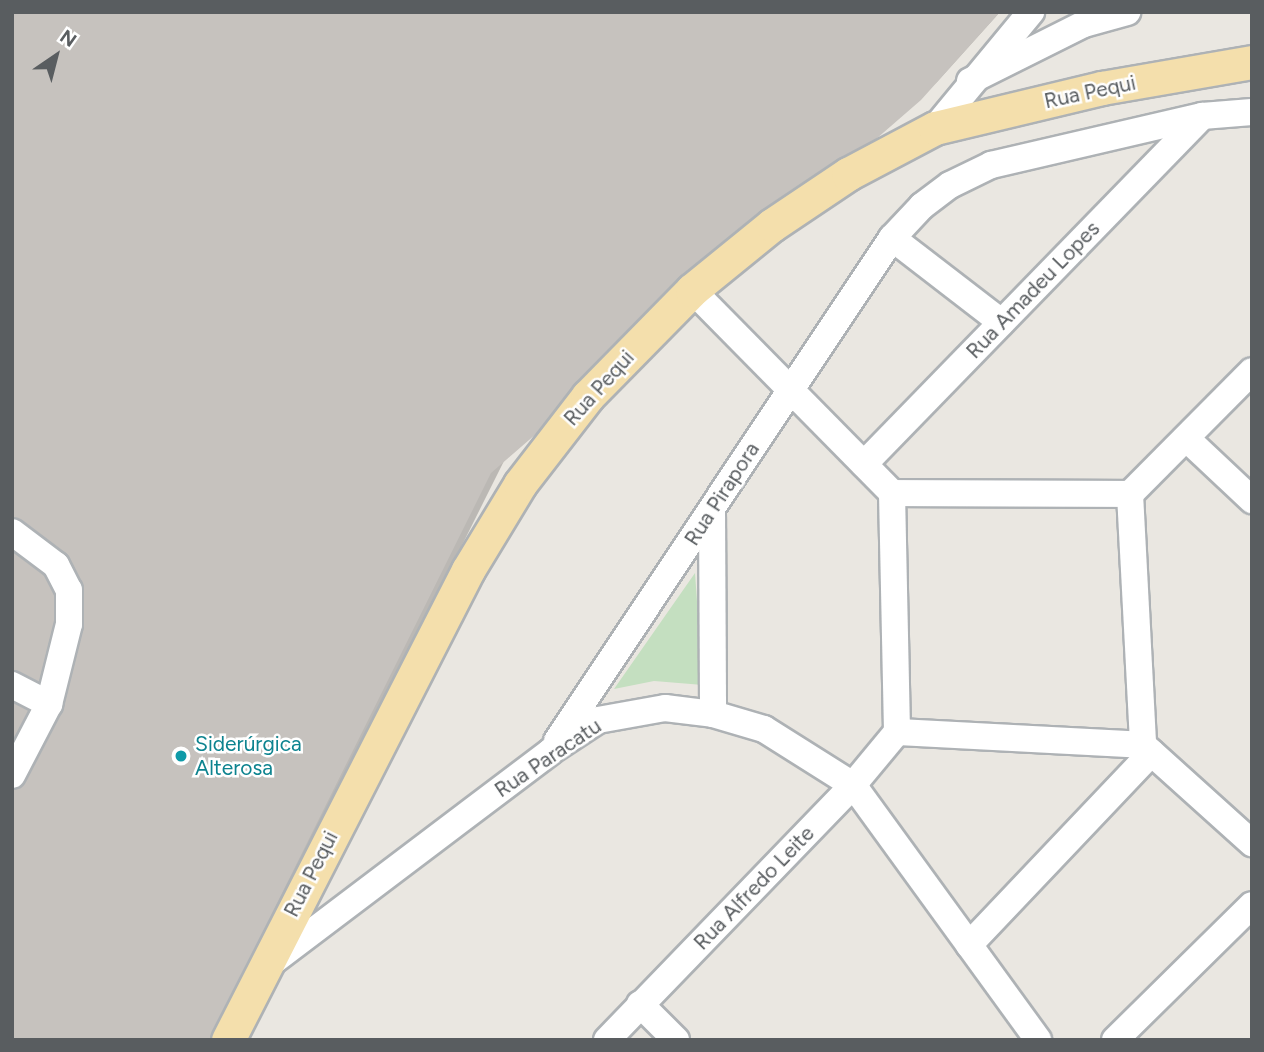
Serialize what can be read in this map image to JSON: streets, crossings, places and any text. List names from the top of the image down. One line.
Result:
{"streets":{"main road":["Rua Pequi"],"street":["Rua Amadeu Lopes","Rua Pirapora","Rua Paracatu","Rua Alfredo Leite"]},"crossings":[["Rua Pequi","Rua Paracatu"],["Rua Amadeu Lopes","Rua Pirapora"],["Rua Pirapora","Rua Paracatu"],["Rua Paracatu","Rua Alfredo Leite"]],"places":["Siderúrgica Alterosa"],"north":"top right"}
